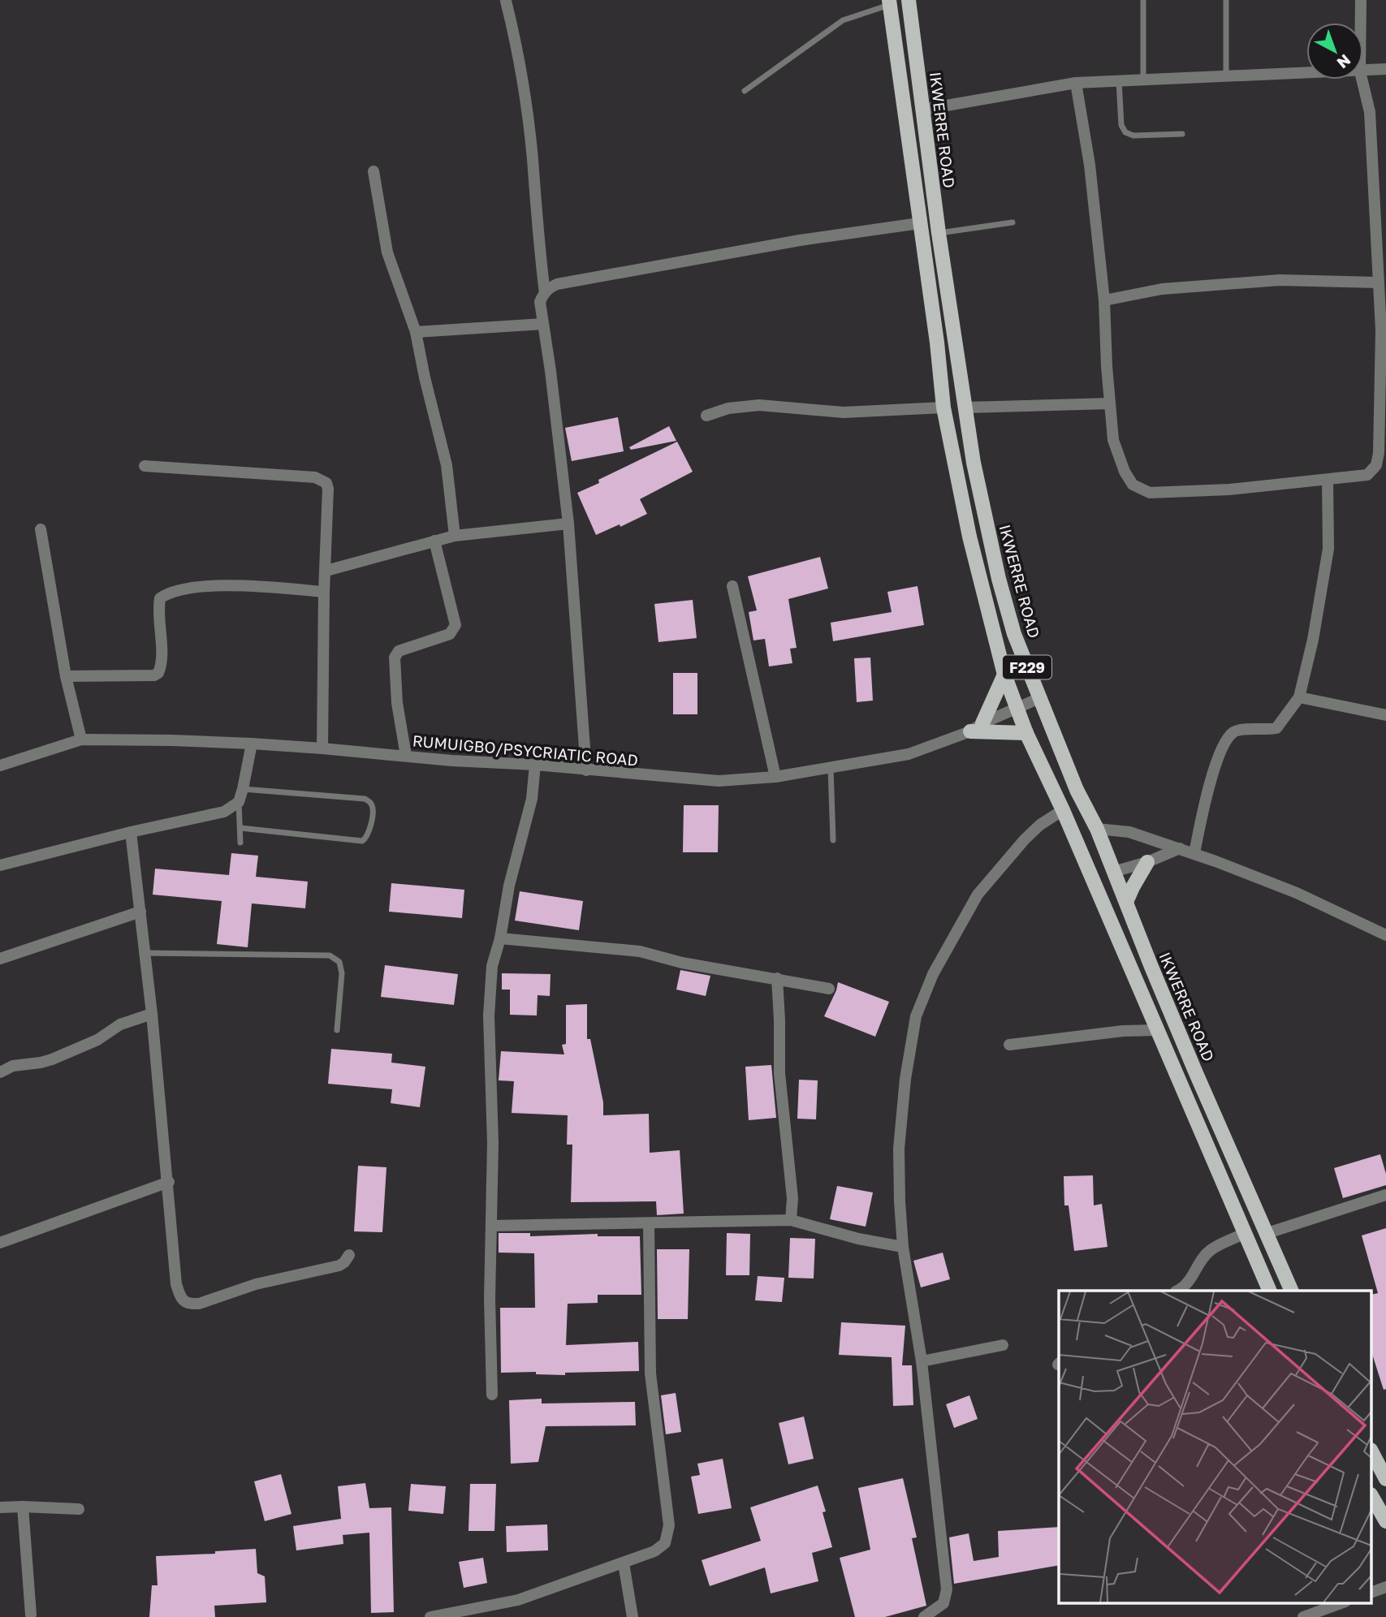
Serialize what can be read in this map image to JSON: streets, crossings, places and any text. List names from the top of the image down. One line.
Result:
{"streets":{"main road":["IKWERRE ROAD","F229"],"street":["RUMUIGBO/PSYCRIATIC ROAD"]},"crossings":[["IKWERRE ROAD","RUMUIGBO/PSYCRIATIC ROAD"],["F229","RUMUIGBO/PSYCRIATIC ROAD"]],"north":"bottom right"}
